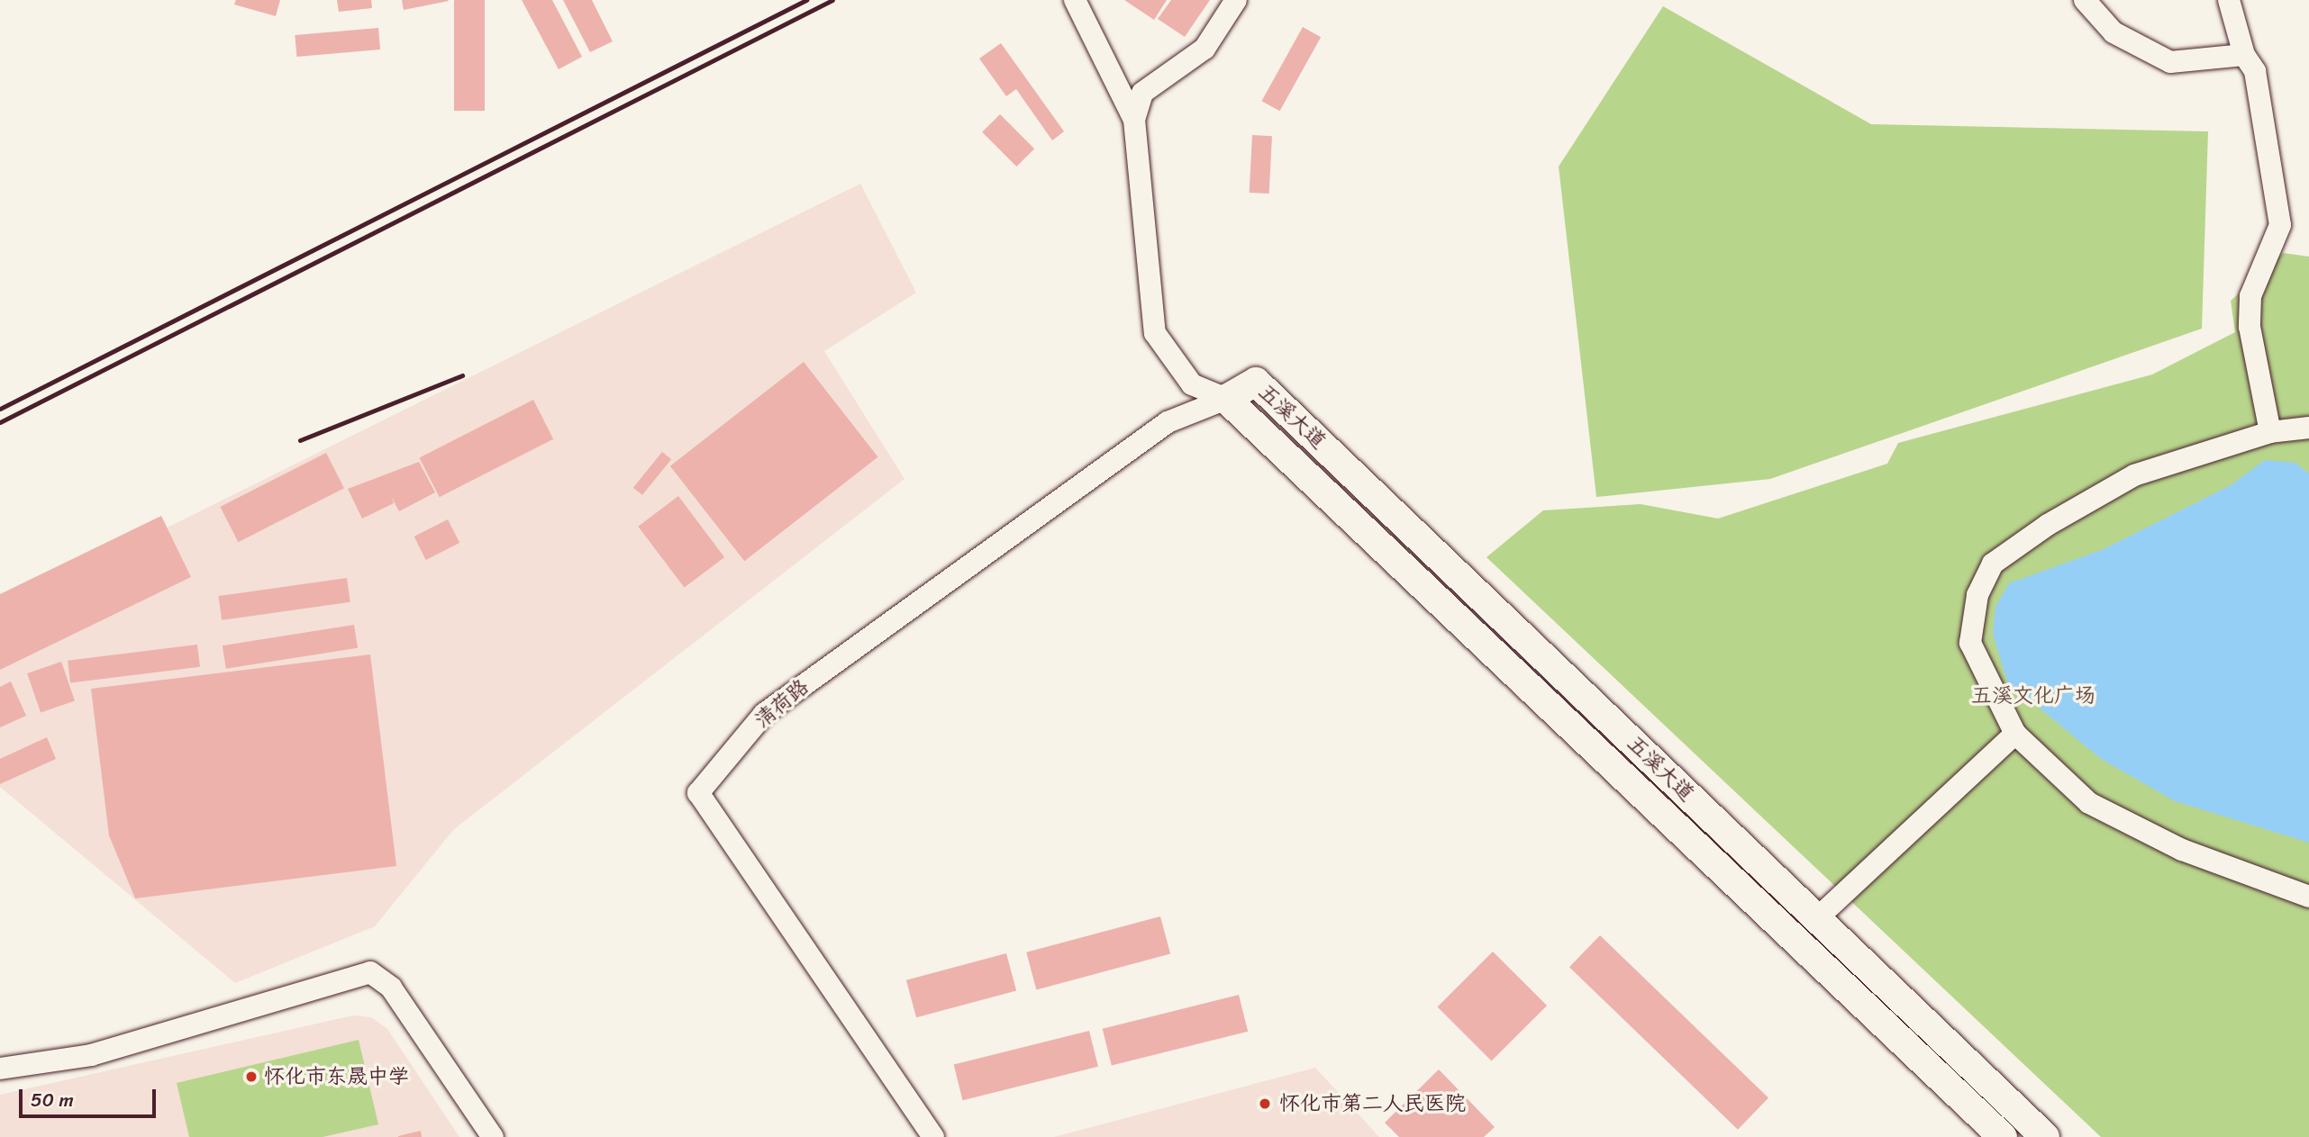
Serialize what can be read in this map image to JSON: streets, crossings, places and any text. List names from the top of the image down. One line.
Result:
{"streets":{"main road":["五溪大道"],"street":["清荷路"]},"crossings":[["五溪大道","清荷路"]],"parks":["五溪文化广场"],"places":["怀化市东晟中学","怀化市第二人民医院"],"scale_bar":"50 m"}
